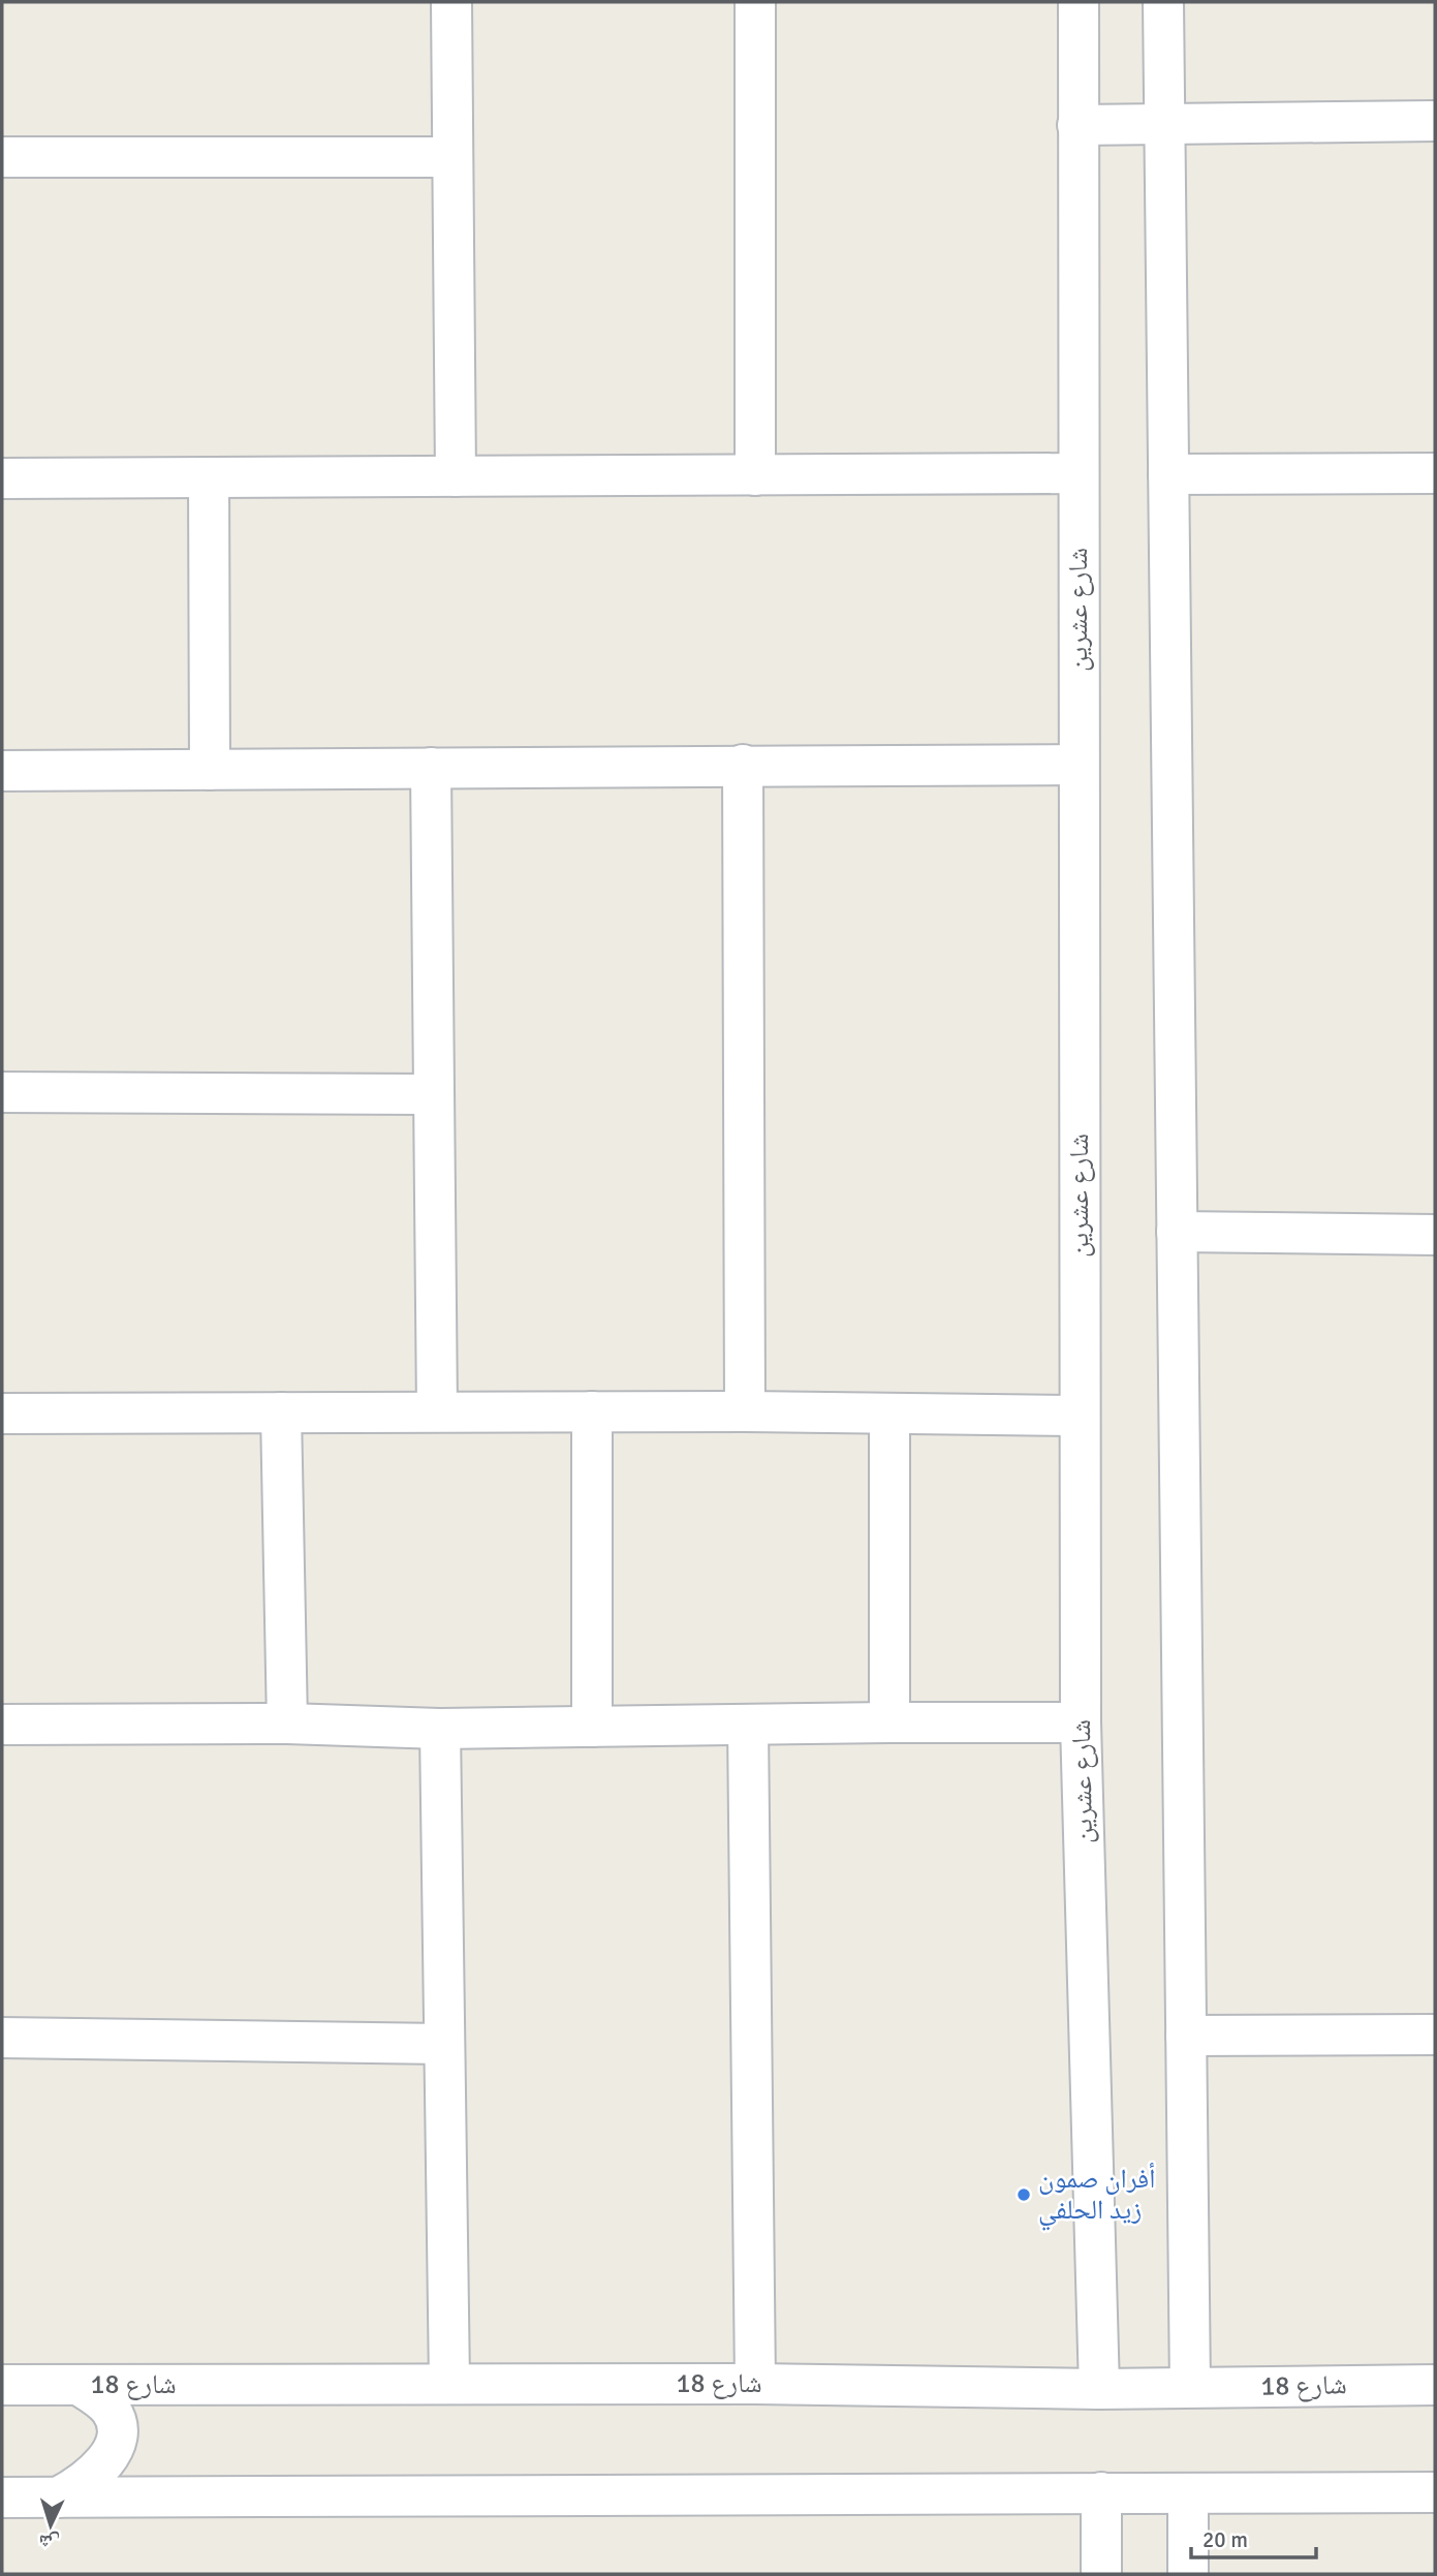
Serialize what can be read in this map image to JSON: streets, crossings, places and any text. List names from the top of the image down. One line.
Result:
{"streets":{"street":["شارع عشرين","شارع 18"]},"crossings":[["شارع عشرين","شارع 18"]],"places":["أفران صمون زيد الحلفي"],"scale_bar":"20 m","north":"bottom"}
